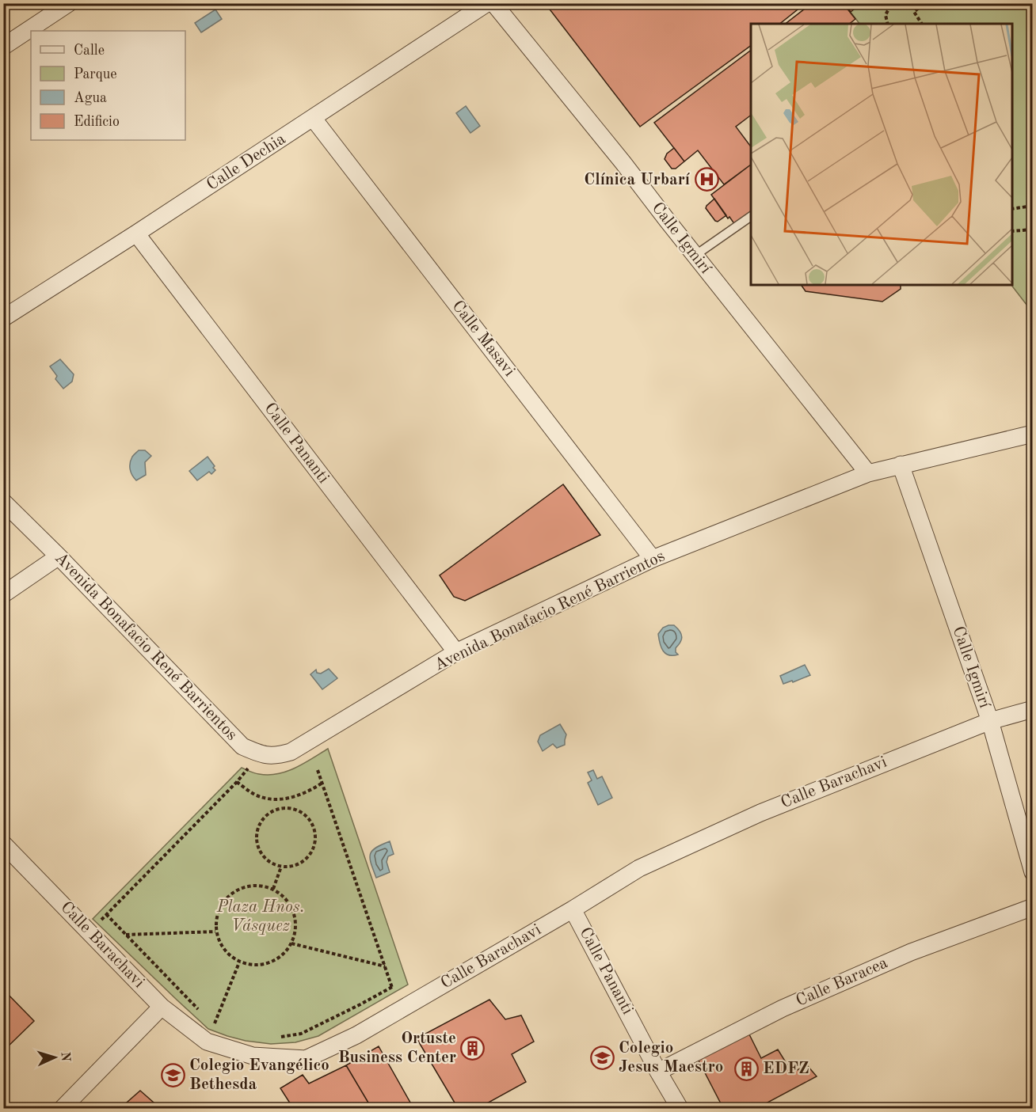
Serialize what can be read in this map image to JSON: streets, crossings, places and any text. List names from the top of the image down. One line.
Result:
{"streets":{"street":["Calle Dechia","Calle Igmirí","Calle Masavi","Calle Pananti","Avenida Bonafacio René Barrientos","Calle Barachavi","Calle Baracea"]},"crossings":[["Calle Dechia","Calle Masavi"],["Calle Dechia","Calle Pananti"],["Calle Igmirí","Avenida Bonafacio René Barrientos"],["Calle Igmirí","Calle Barachavi"],["Calle Masavi","Avenida Bonafacio René Barrientos"],["Calle Pananti","Avenida Bonafacio René Barrientos"],["Calle Pananti","Calle Barachavi"],["Calle Pananti","Calle Baracea"]],"parks":["Plaza Hnos. Vásquez"],"places":{"hospital":["Clínica Urbarí"],"building":["Ortuste Business Center","EDFZ"],"school or university":["Colegio Jesus Maestro","Colegio Evangélico Bethesda"]},"legend":["Calle","Parque","Agua","Edificio"],"north":"right"}
